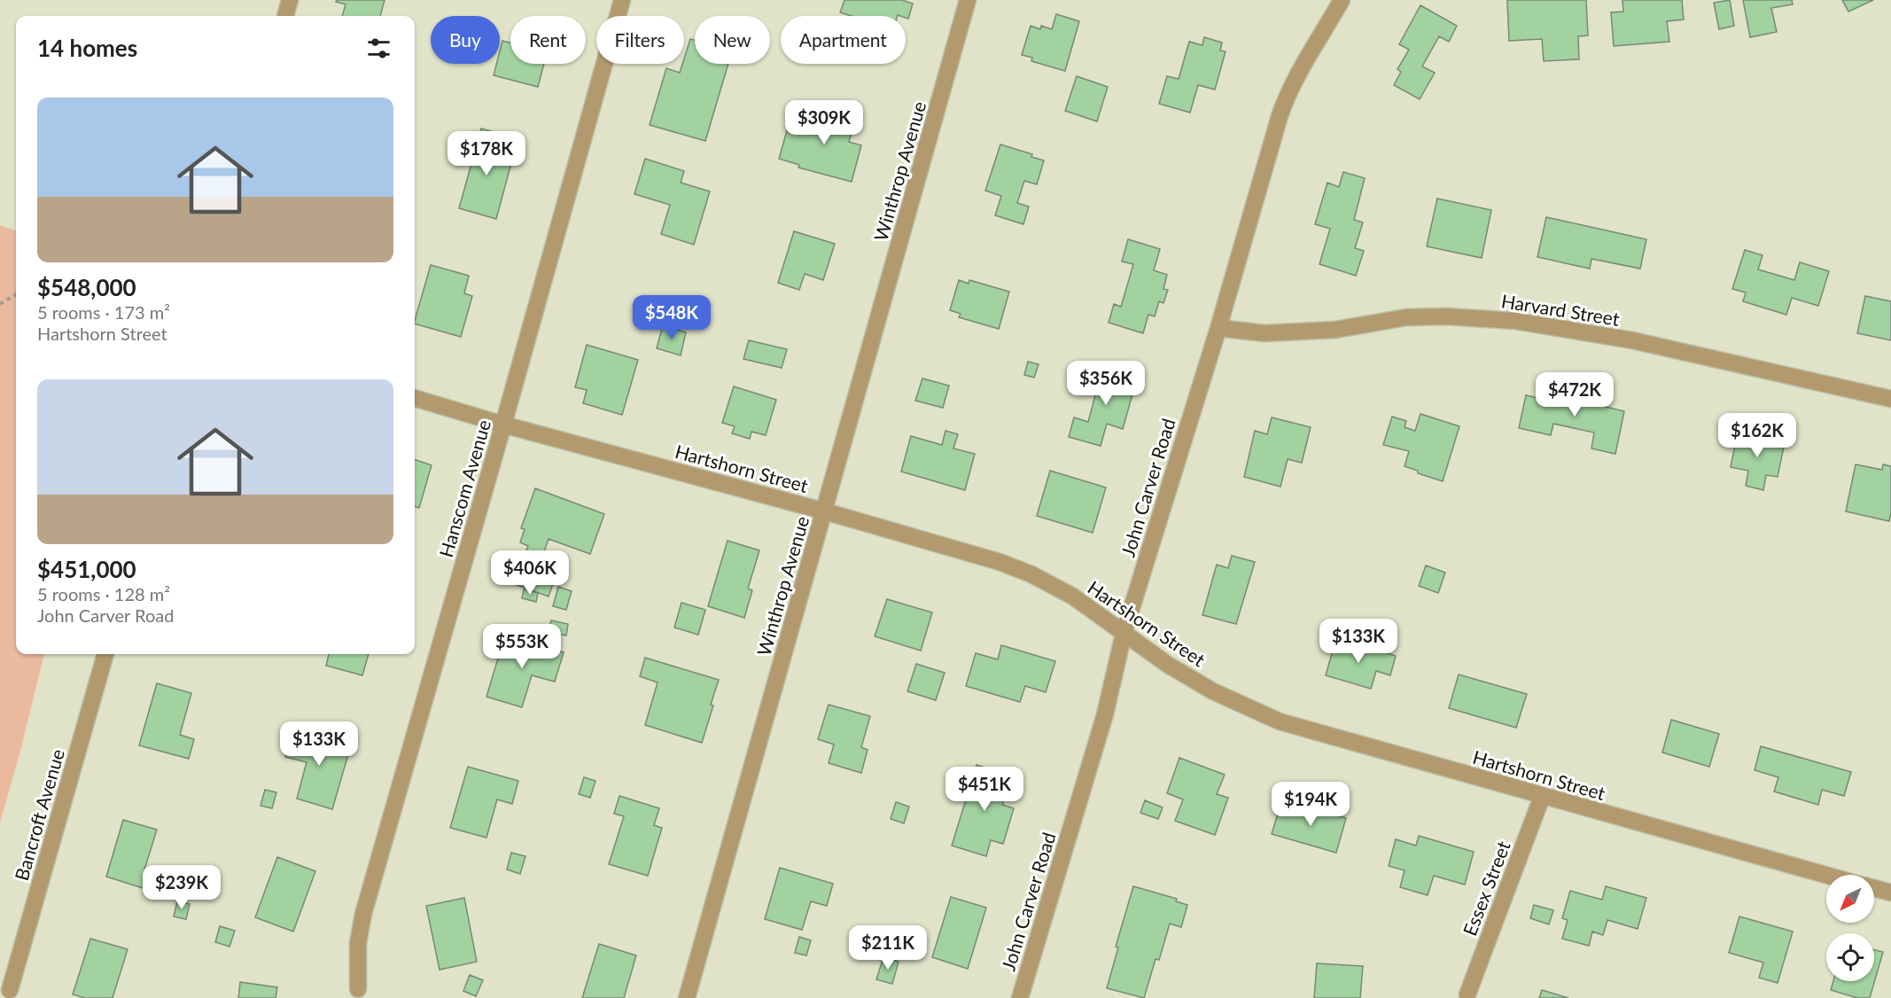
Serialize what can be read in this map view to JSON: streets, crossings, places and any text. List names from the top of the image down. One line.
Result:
{"streets":{"street":["Winthrop Avenue","Harvard Street","Hartshorn Street","John Carver Road","Hanscom Avenue","Bancroft Avenue","Essex Street"]},"crossings":[["Winthrop Avenue","Hartshorn Street"],["Harvard Street","John Carver Road"],["Hartshorn Street","John Carver Road"],["Hartshorn Street","Hanscom Avenue"],["Hartshorn Street","Essex Street"]],"north":"bottom left","page":{"chip":["Buy","Rent","Filters","New","Apartment"],"heading":"14 homes","list":[{"name":"$548,000","note":"5 rooms · 173 m² · Hartshorn Street"},{"name":"$451,000","note":"5 rooms · 128 m² · John Carver Road"}],"price":["$309K","$178K","$548K","$356K","$472K","$162K","$406K","$133K","$553K","$133K","$451K","$194K","$239K","$211K"]}}
